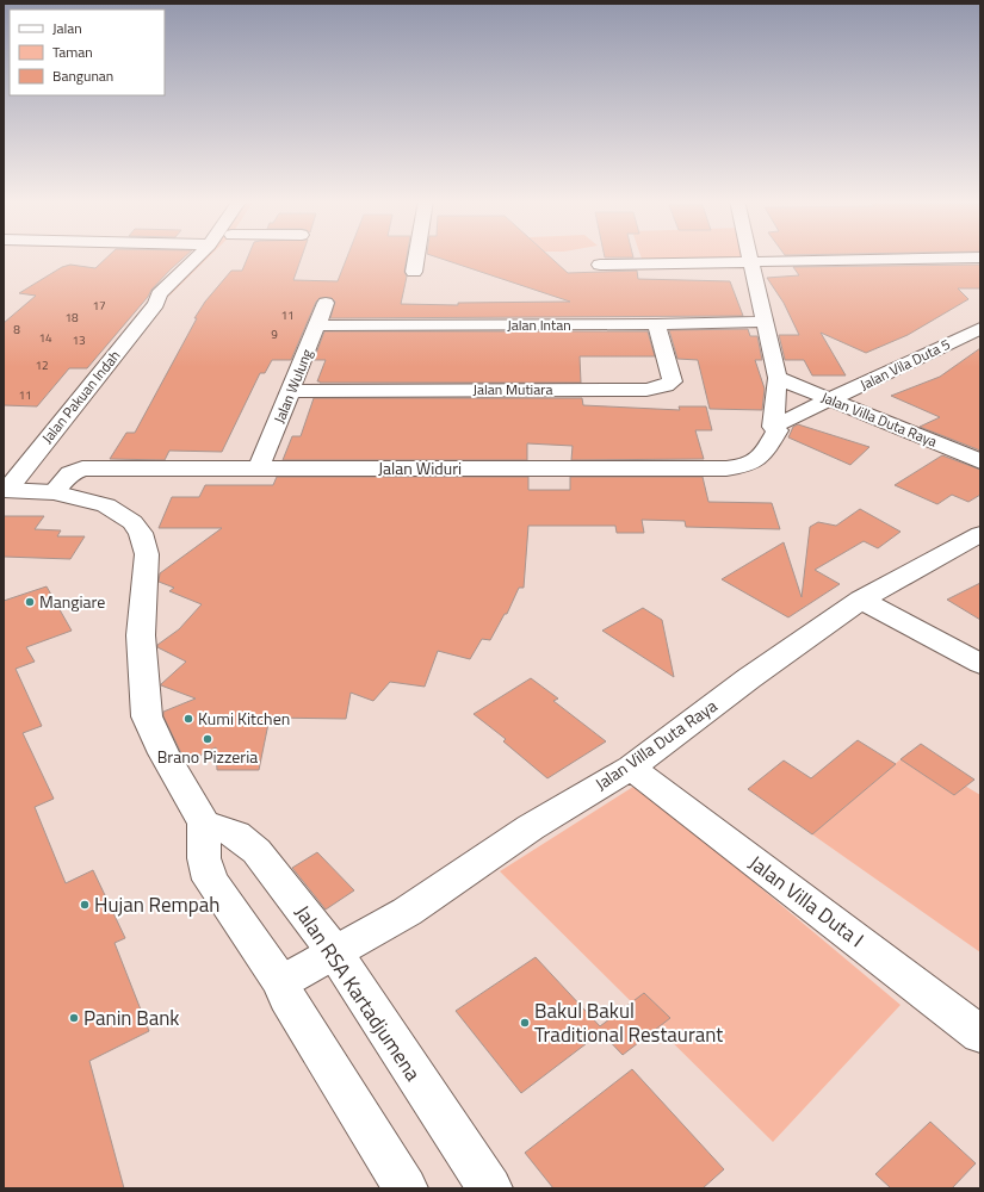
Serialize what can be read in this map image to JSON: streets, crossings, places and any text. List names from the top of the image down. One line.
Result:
{"streets":{"street":["Jalan Intan","Jalan Vila Duta 5","Jalan Wulung","Jalan Mutiara","Jalan Pakuan Indah","Jalan Villa Duta Raya","Jalan Widuri","Jalan Villa Duta I","Jalan RSA Kartadjumena"]},"crossings":[["Jalan Intan","Jalan Wulung"],["Jalan Intan","Jalan Mutiara"],["Jalan Vila Duta 5","Jalan Villa Duta Raya"],["Jalan Vila Duta 5","Jalan Widuri"],["Jalan Wulung","Jalan Mutiara"],["Jalan Wulung","Jalan Widuri"],["Jalan Villa Duta Raya","Jalan Villa Duta I"],["Jalan Villa Duta Raya","Jalan RSA Kartadjumena"]],"places":["Mangiare","Kumi Kitchen","Brano Pizzeria","Hujan Rempah","Panin Bank","Bakul Bakul Traditional Restaurant"],"house_numbers":["17","11","18","8","9","14","13","12","11"],"legend":["Jalan","Taman","Bangunan"]}
